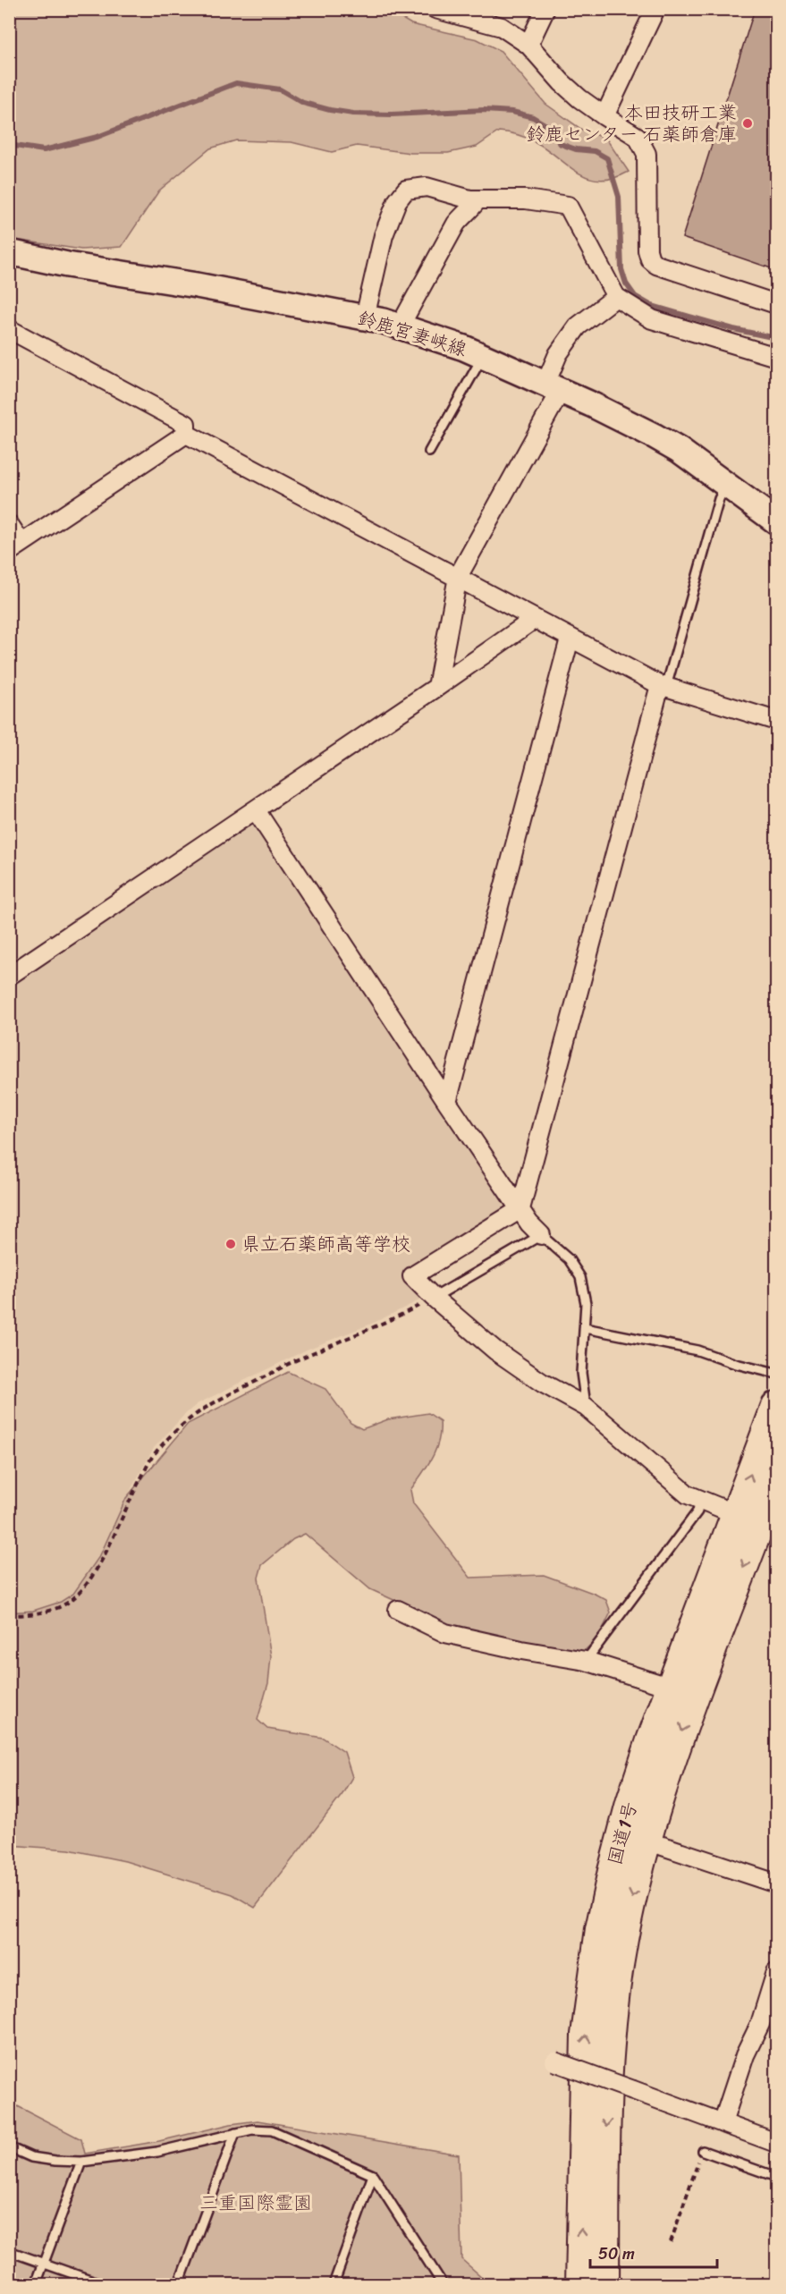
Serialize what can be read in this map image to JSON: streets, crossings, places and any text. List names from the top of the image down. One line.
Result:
{"streets":{"highway":["国道1号"],"main road":["鈴鹿宮妻峡線"]},"parks":["三重国際霊園"],"places":["本田技研工業 鈴鹿センター 石薬師倉庫","県立石薬師高等学校"],"scale_bar":"50 m"}
